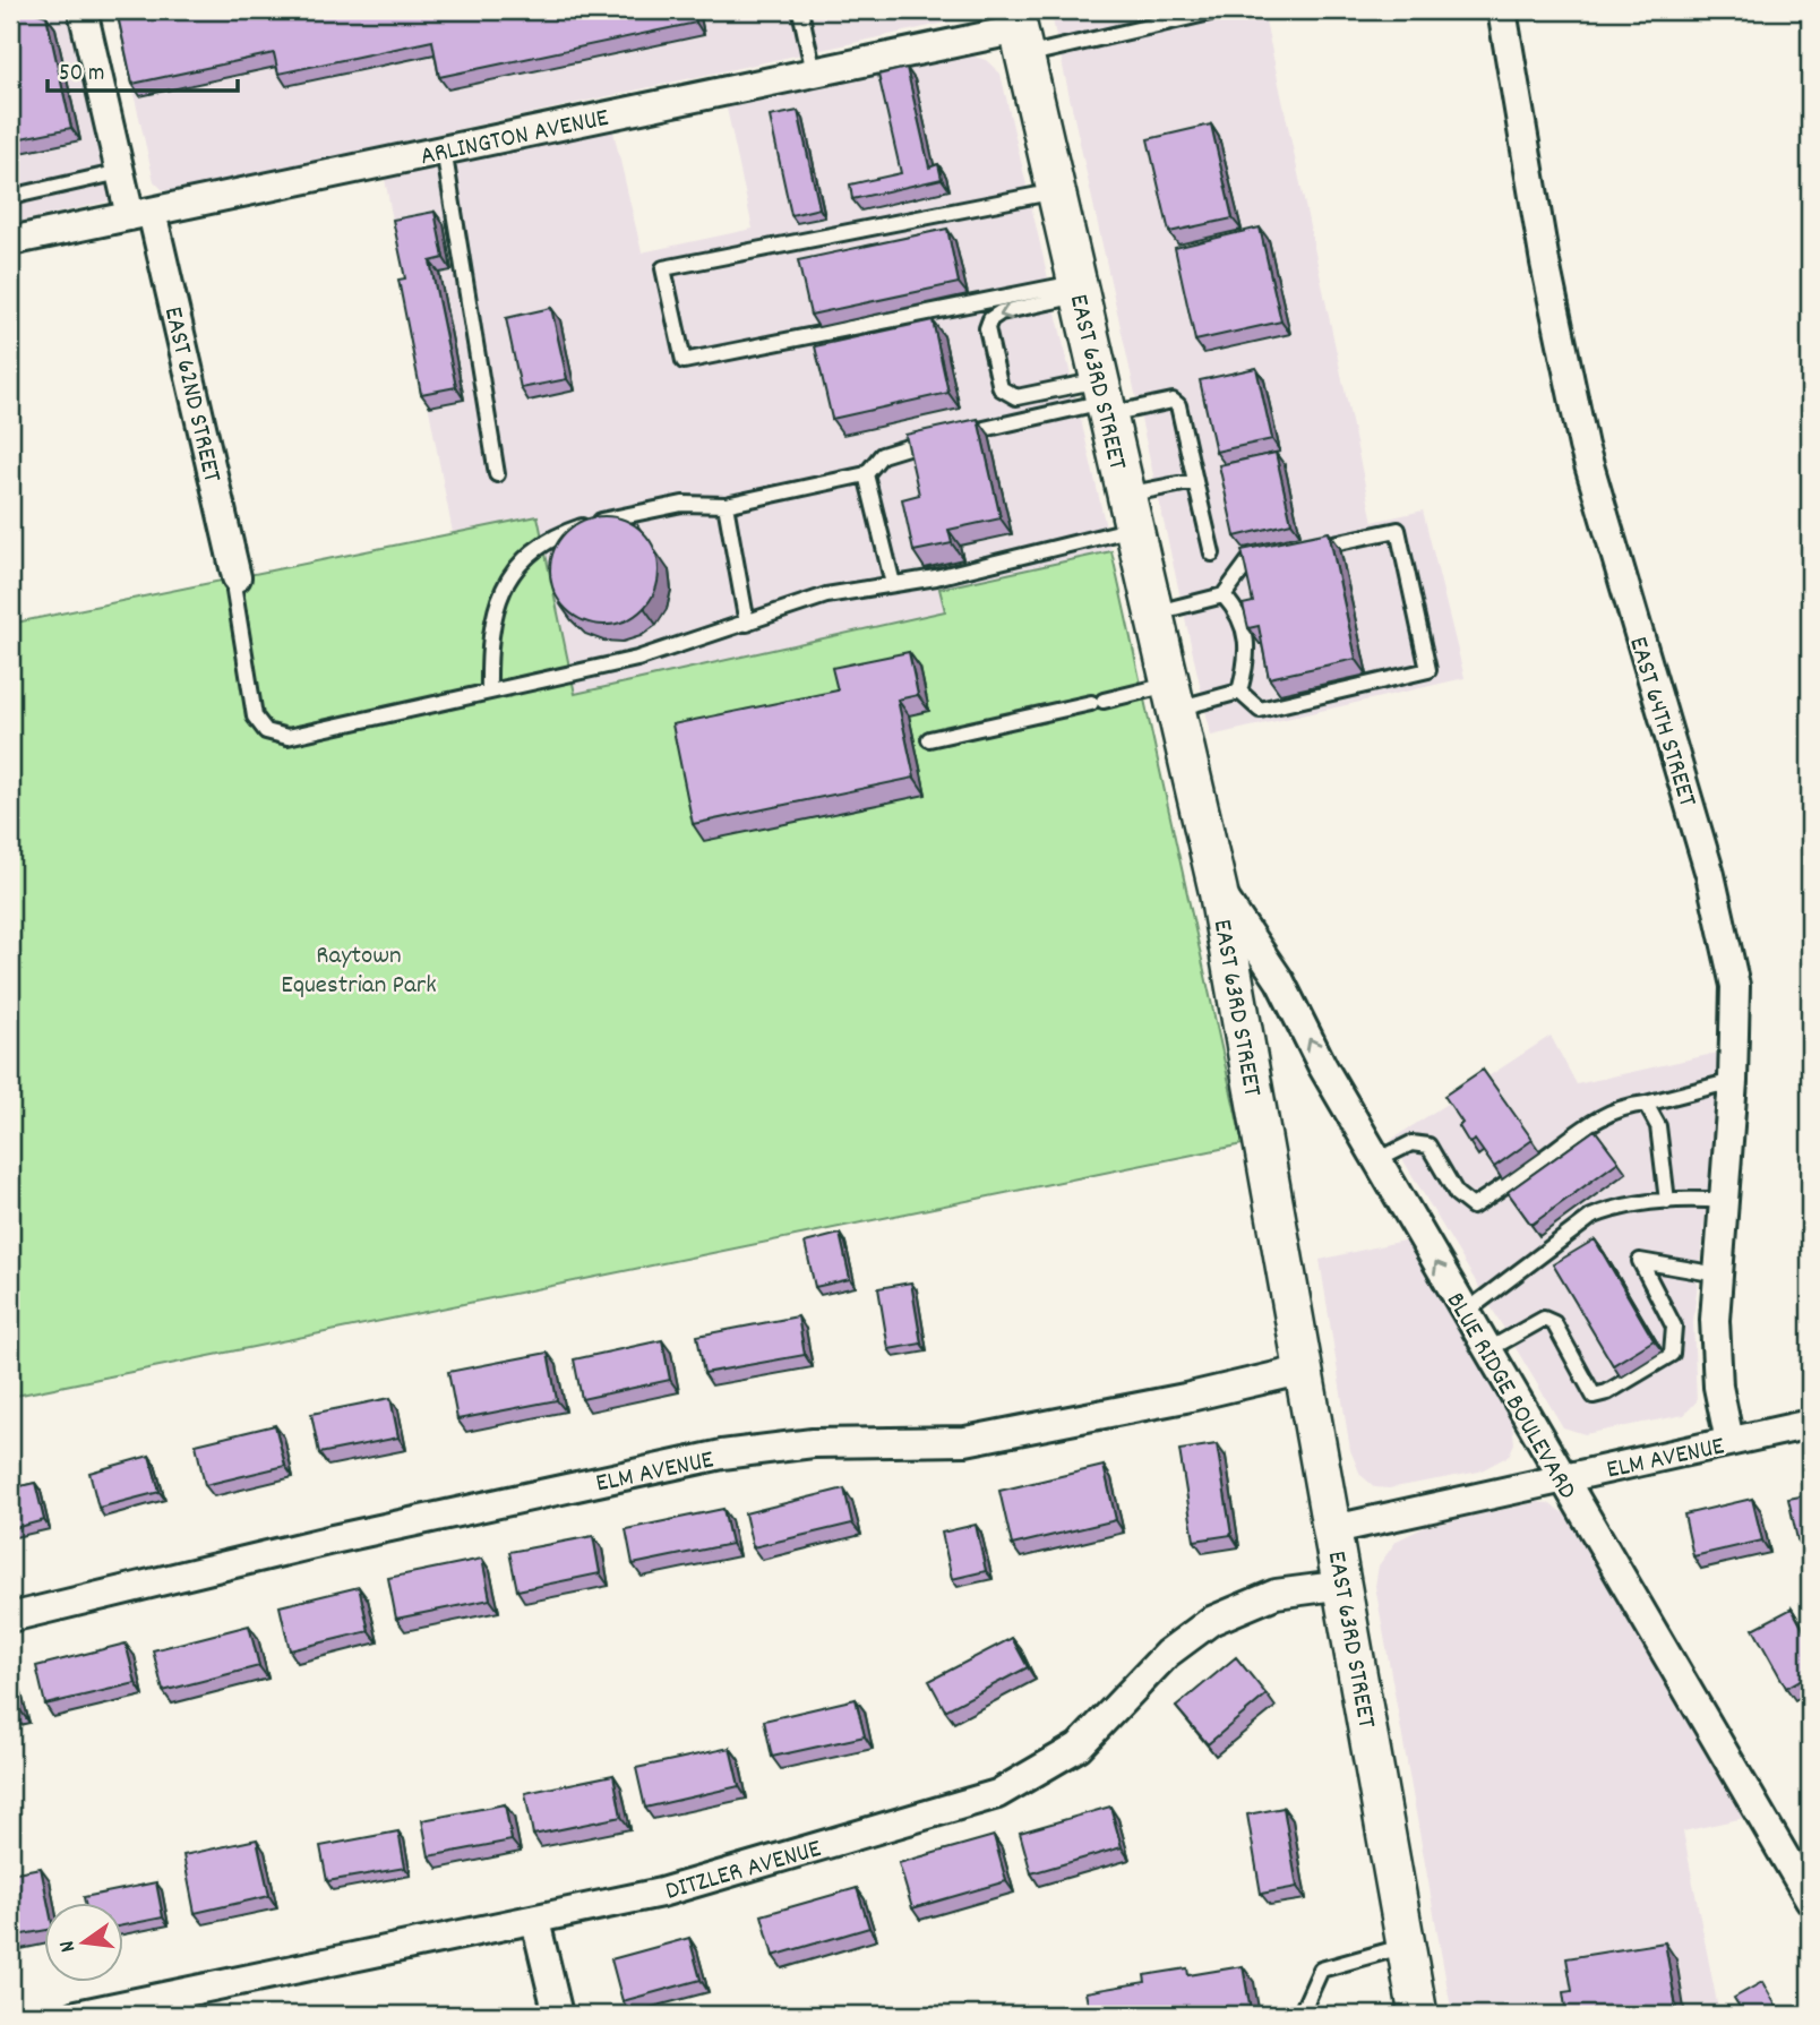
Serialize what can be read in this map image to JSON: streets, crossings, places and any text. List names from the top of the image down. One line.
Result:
{"streets":{"main road":["EAST 63RD STREET"],"street":["ARLINGTON AVENUE","EAST 62ND STREET","EAST 64TH STREET","BLUE RIDGE BOULEVARD","ELM AVENUE","DITZLER AVENUE"]},"crossings":[["ARLINGTON AVENUE","EAST 63RD STREET"],["ARLINGTON AVENUE","EAST 62ND STREET"],["EAST 63RD STREET","BLUE RIDGE BOULEVARD"],["EAST 63RD STREET","ELM AVENUE"],["EAST 63RD STREET","DITZLER AVENUE"],["EAST 64TH STREET","ELM AVENUE"],["BLUE RIDGE BOULEVARD","ELM AVENUE"]],"one_way":["BLUE RIDGE BOULEVARD"],"parks":["Raytown Equestrian Park"],"scale_bar":"50 m","north":"left"}
